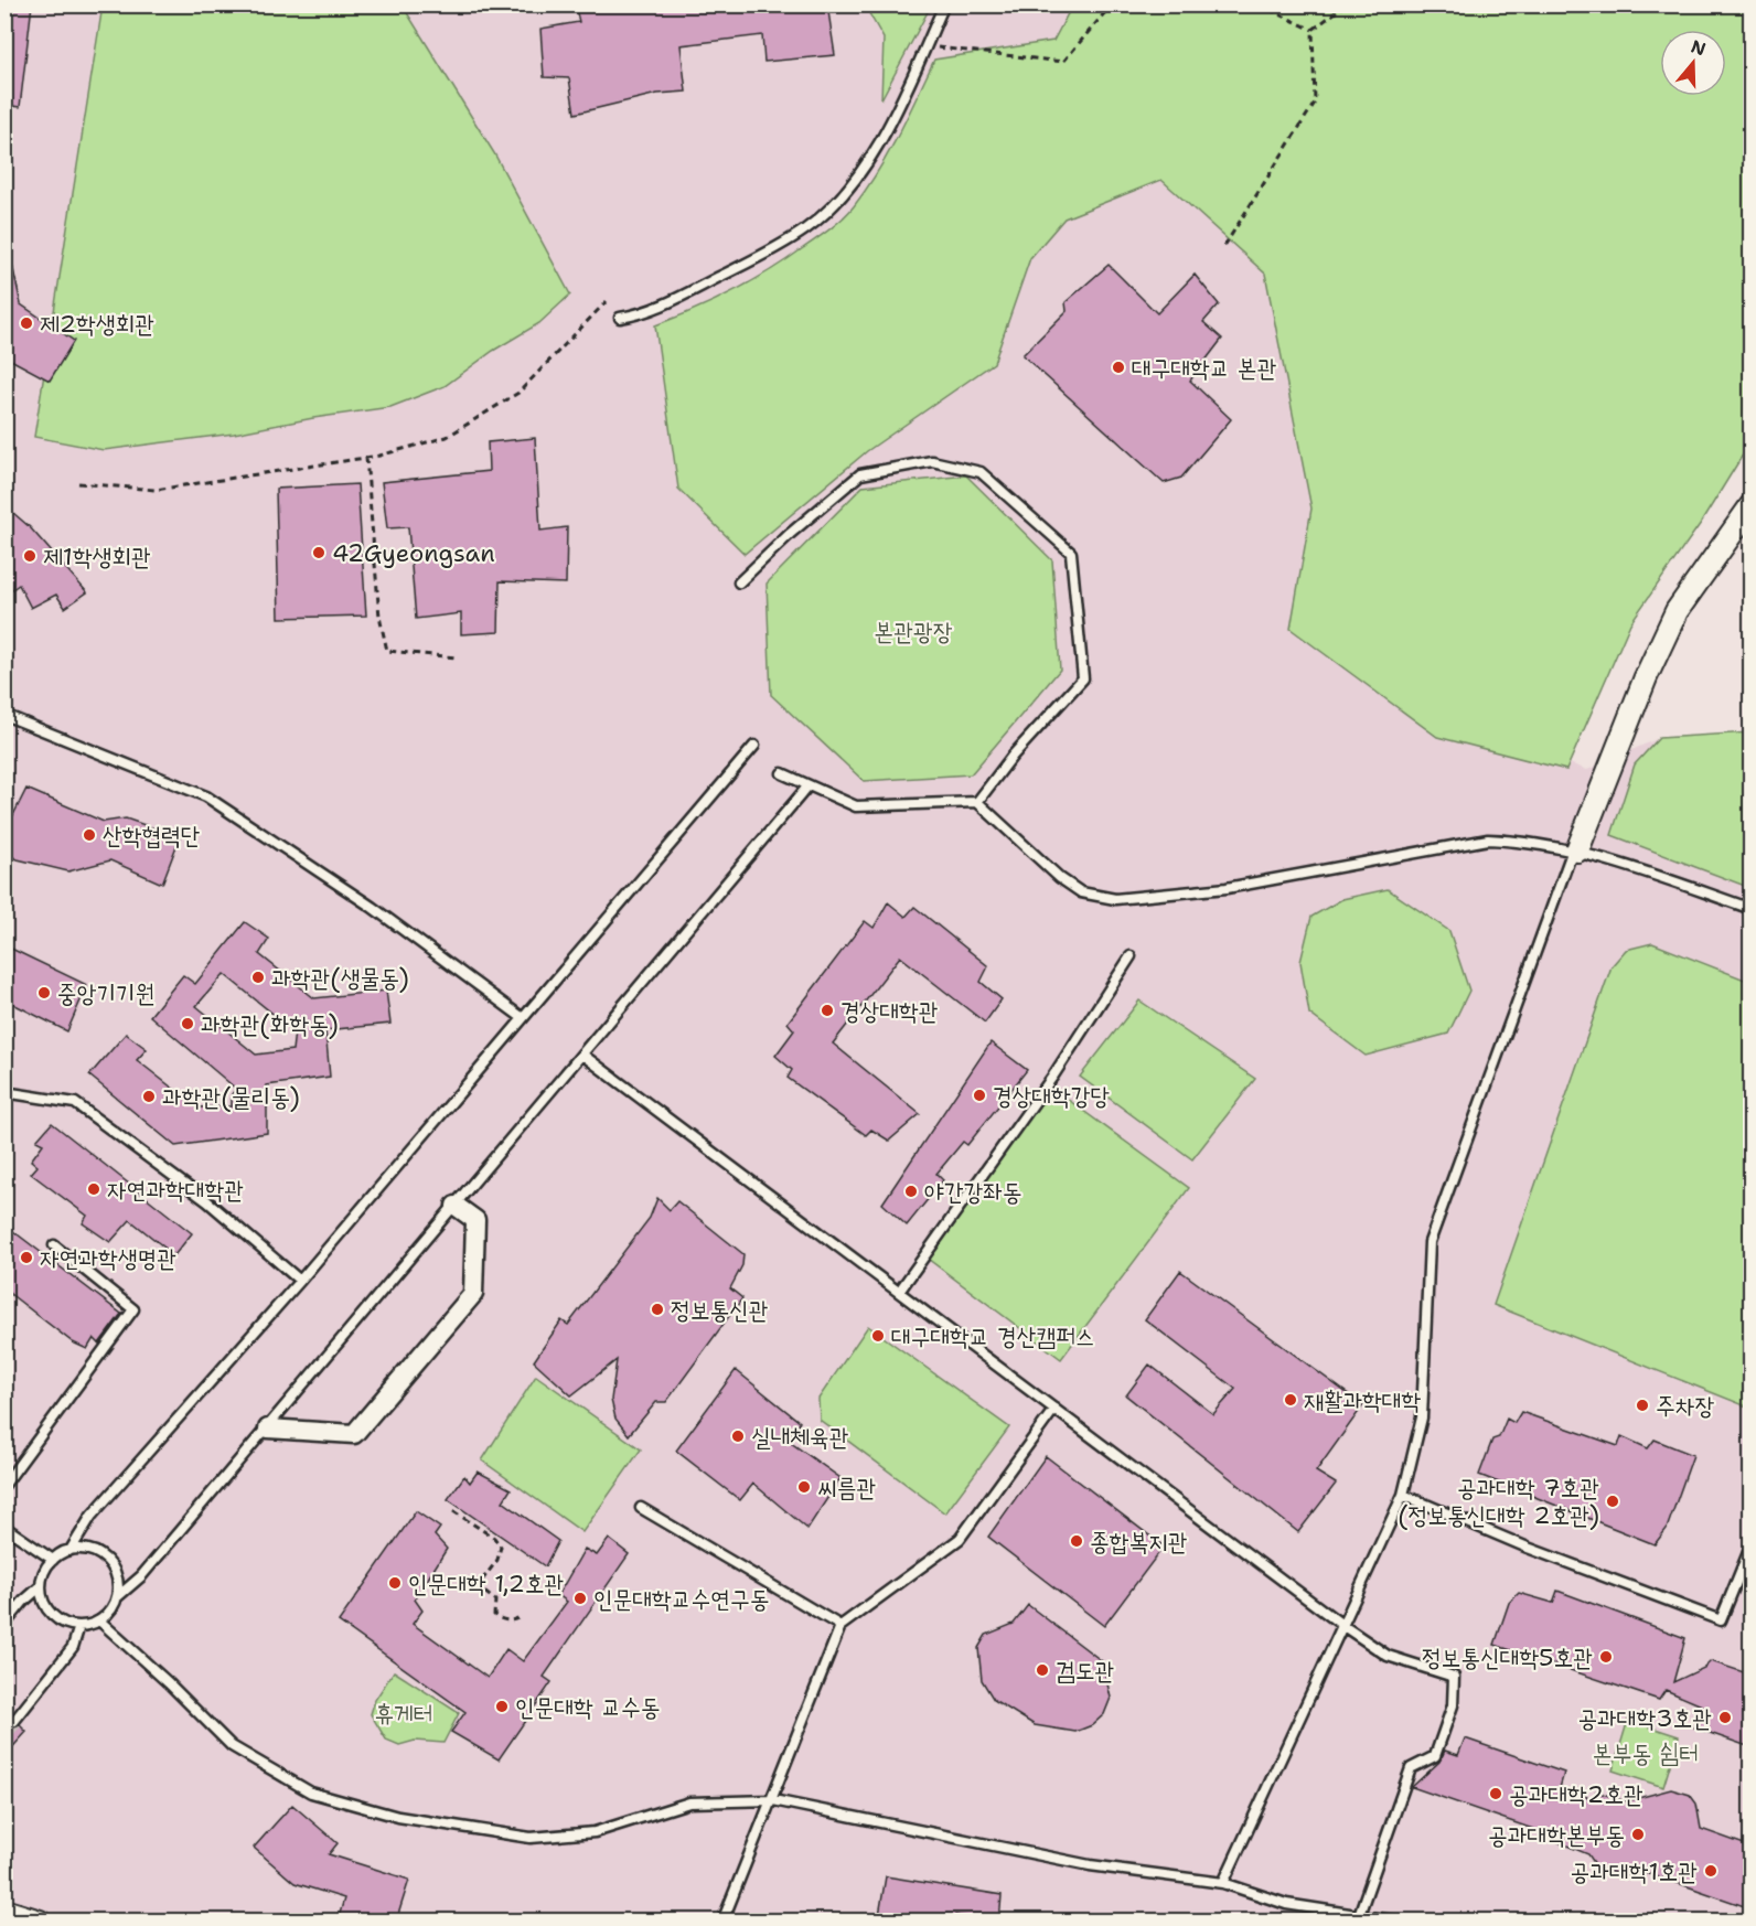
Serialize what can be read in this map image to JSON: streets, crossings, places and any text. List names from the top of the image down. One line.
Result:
{"parks":["본관광장","휴게터","본부동 쉼터"],"places":["제2학생회관","대구대학교 본관","42Gyeongsan","제1학생회관","산학협력단","과학관(생물동)","중앙기기원","경상대학관","과학관(화학동)","경상대학강당","과학관(물리동)","자연과학대학관","야간강좌동","자연과학생명관","정보통신관","대구대학교 경산캠퍼스","재활과학대학","주차장","실내체육관","씨름관","공과대학 7호관 (정보통신대학 2호관)","종합복지관","인문대학 1,2호관","인문대학교수연구동","정보통신대학5호관","검도관","인문대학 교수동","공과대학3호관","공과대학2호관","공과대학본부동","공과대학1호관"],"north":"top"}
